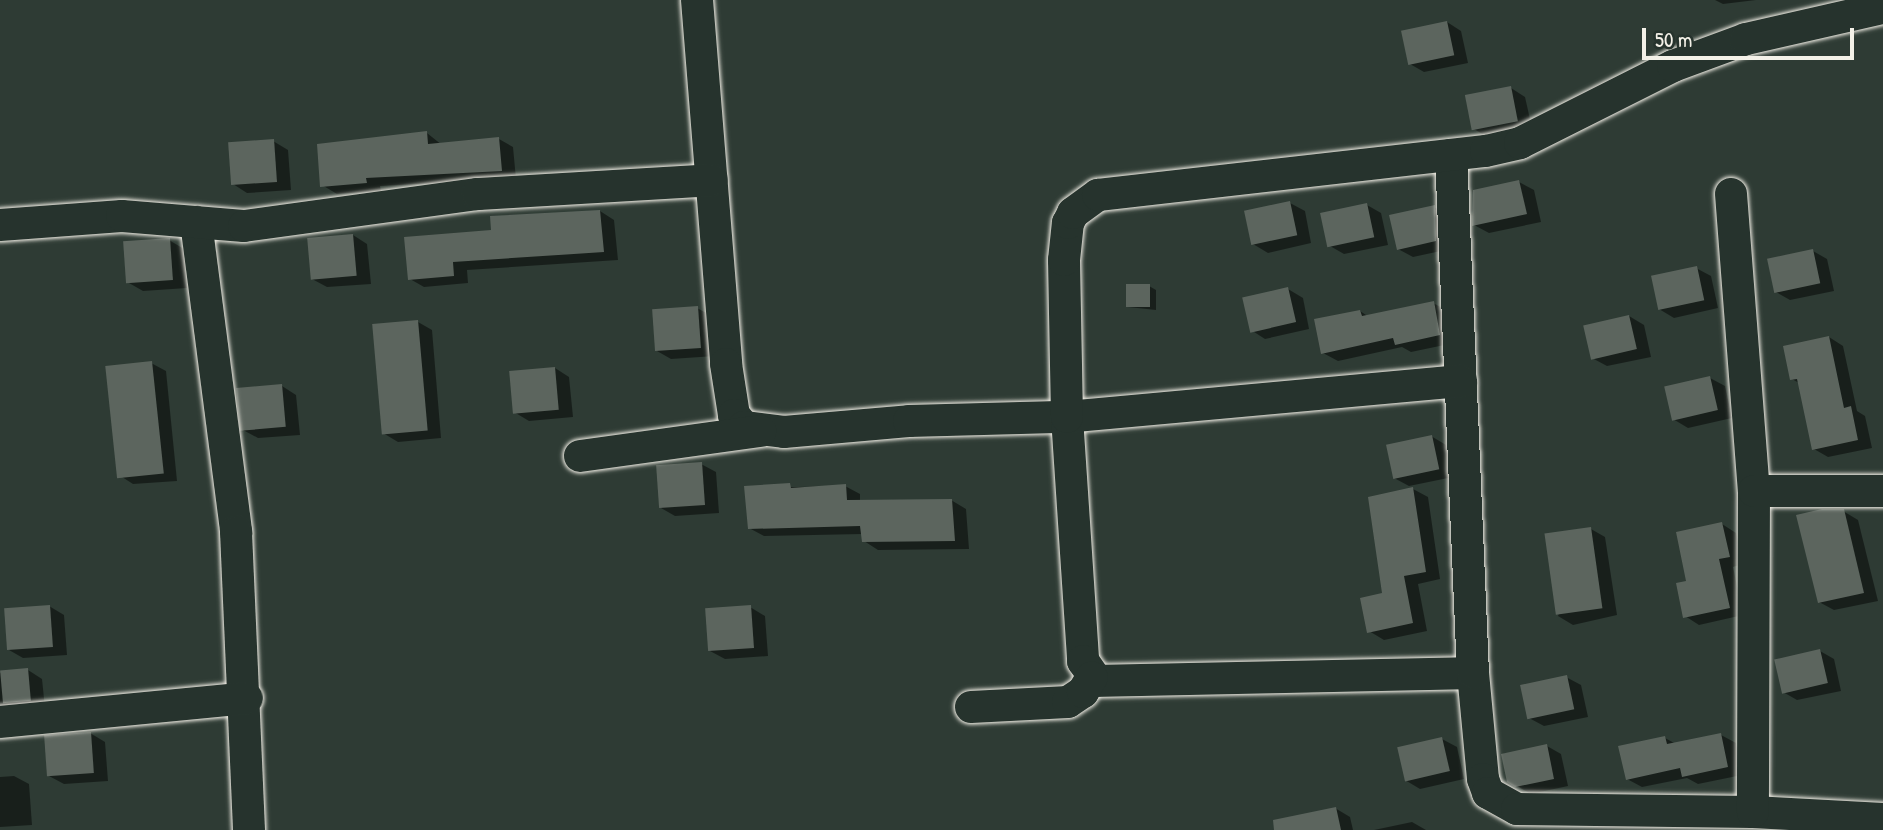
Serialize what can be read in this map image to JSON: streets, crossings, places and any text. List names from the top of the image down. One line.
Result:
{"scale_bar":"50 m"}
